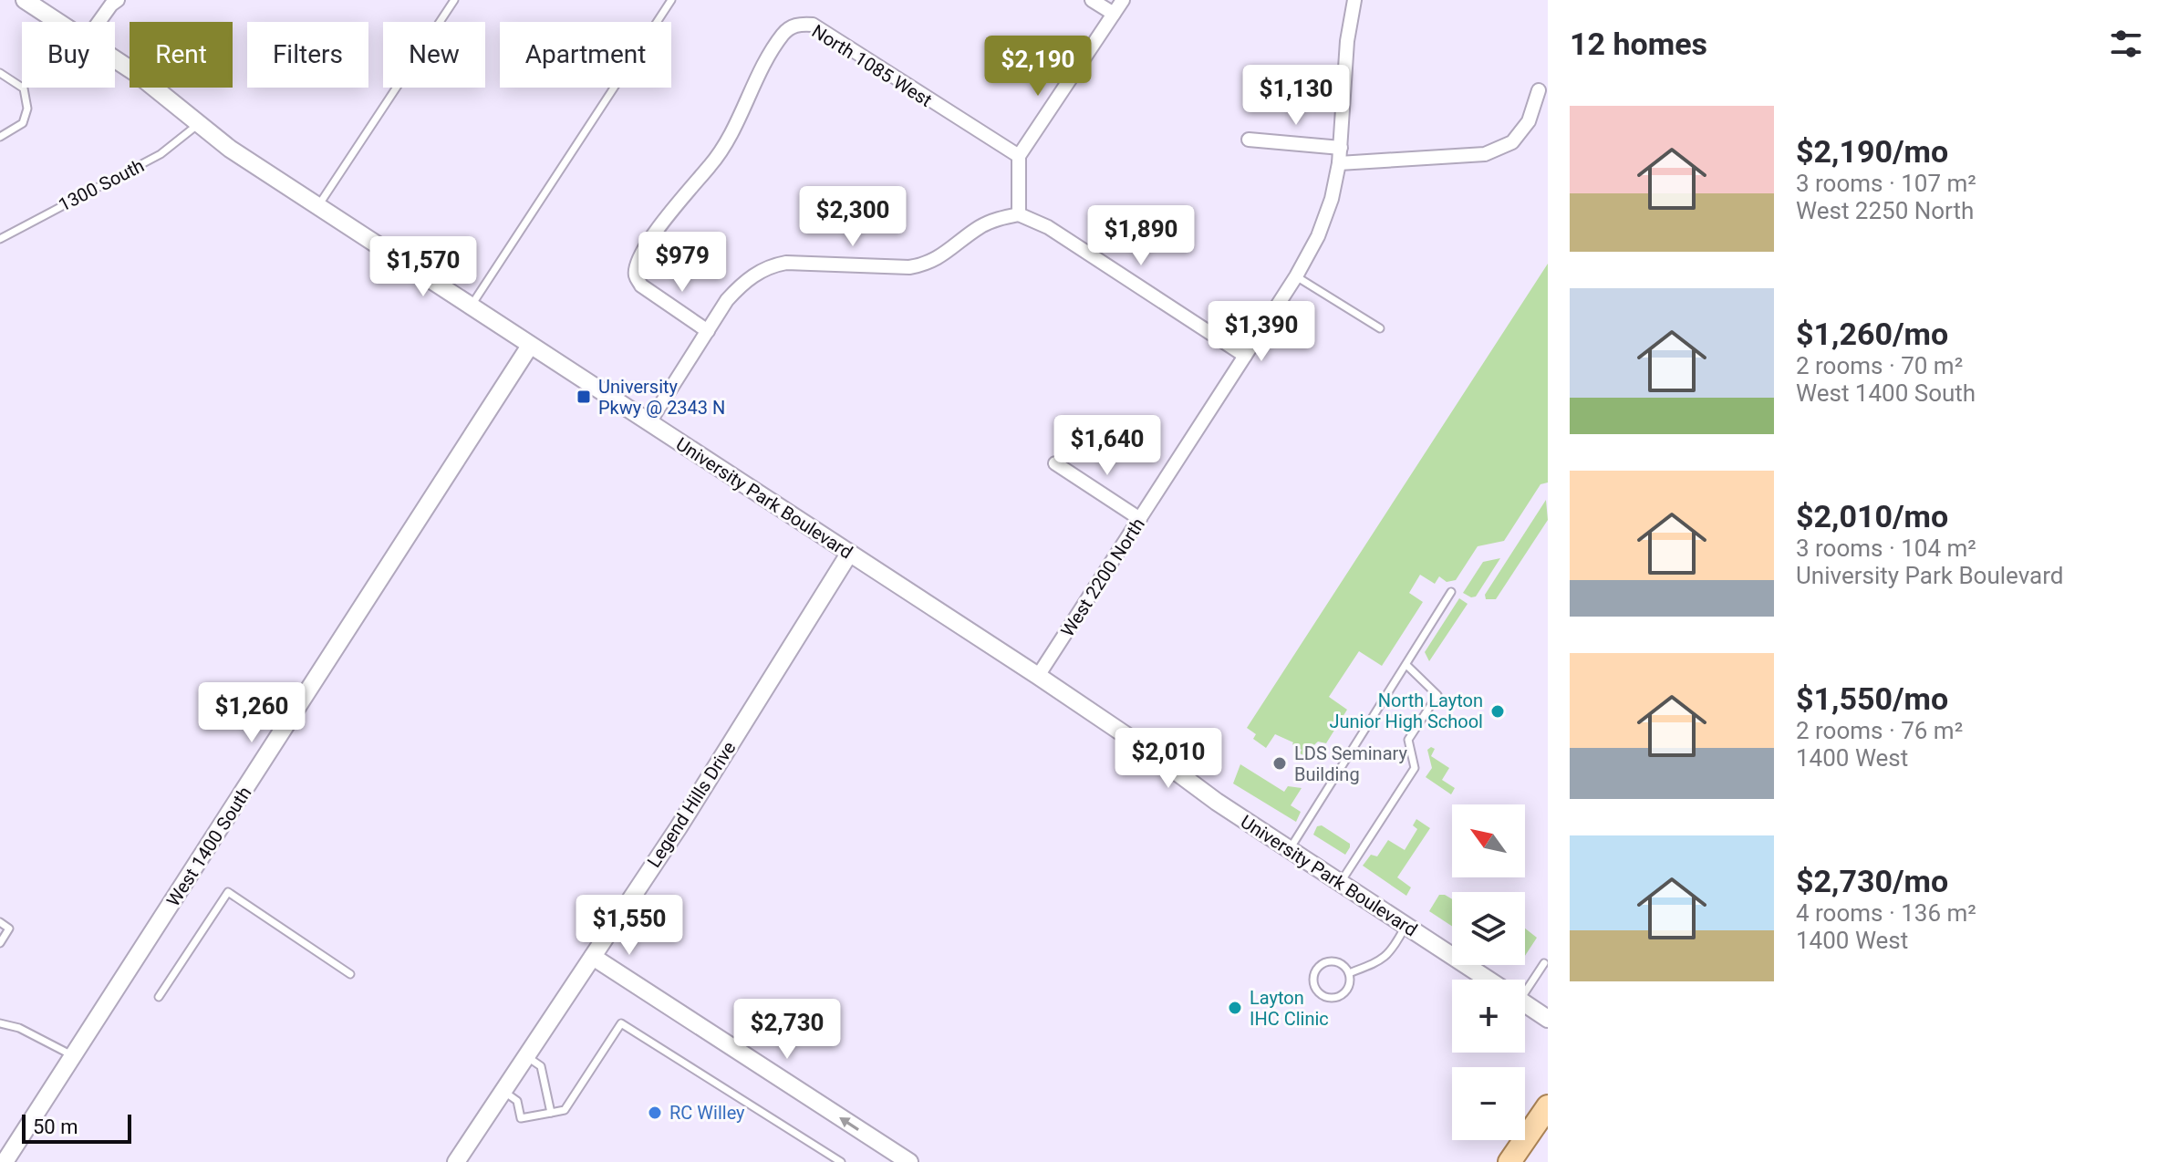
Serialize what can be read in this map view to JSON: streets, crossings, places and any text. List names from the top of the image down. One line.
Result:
{"streets":{"street":["North 1085 West","University Park Boulevard","West 2200 North","Legend Hills Drive","West 1400 South"],"lane":["1300 South"]},"crossings":[["1300 South","University Park Boulevard"],["University Park Boulevard","West 2200 North"],["University Park Boulevard","Legend Hills Drive"],["University Park Boulevard","West 1400 South"]],"places":{"transit":["University Pkwy @ 2343 N"],"other":["North Layton Junior High School","LDS Seminary Building","Layton IHC Clinic","RC Willey"]},"scale_bar":"50 m","north":"top left","page":{"heading":"12 homes","chip":["Buy","Rent","Filters","New","Apartment"],"price":["$2,190","$1,130","$2,300","$1,890","$979","$1,570","$1,390","$1,640","$1,260","$2,010","$1,550","$2,730"],"list":[{"name":"$2,190/mo","note":"3 rooms · 107 m² · West 2250 North"},{"name":"$1,260/mo","note":"2 rooms · 70 m² · West 1400 South"},{"name":"$2,010/mo","note":"3 rooms · 104 m² · University Park Boulevard"},{"name":"$1,550/mo","note":"2 rooms · 76 m² · 1400 West"},{"name":"$2,730/mo","note":"4 rooms · 136 m² · 1400 West"}],"map_buttons":["+","−"],"scale":"50 m"}}
